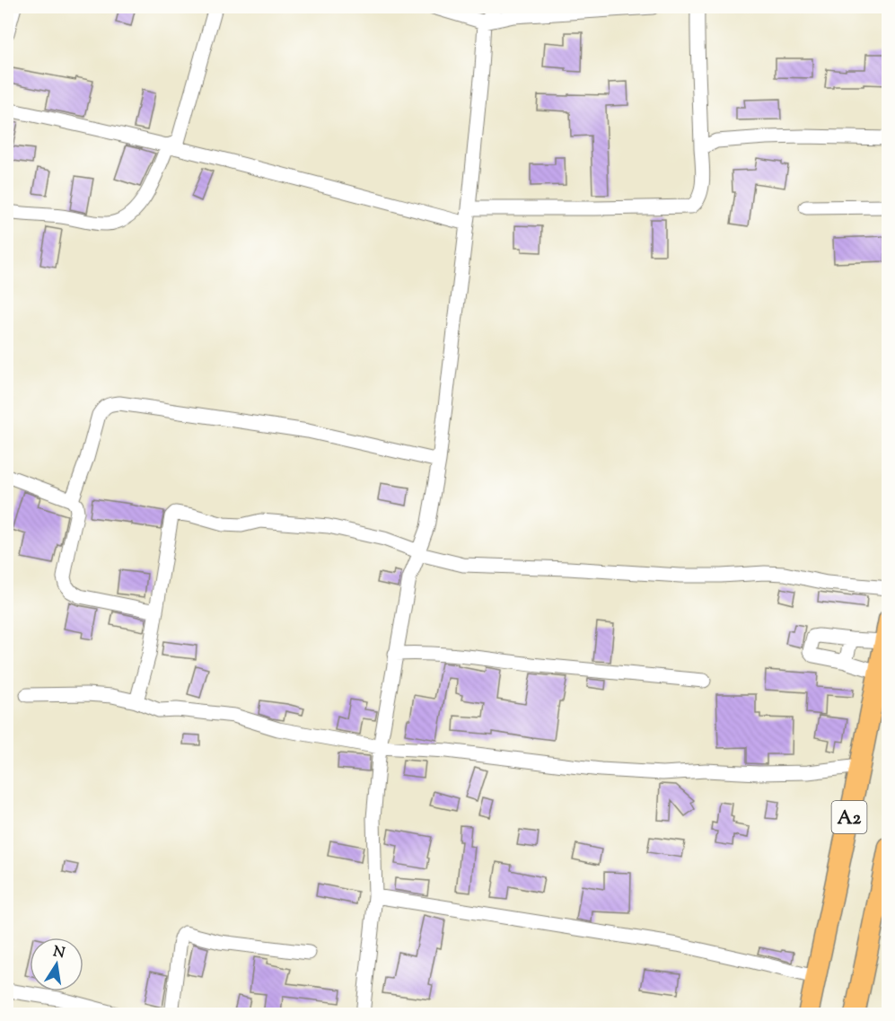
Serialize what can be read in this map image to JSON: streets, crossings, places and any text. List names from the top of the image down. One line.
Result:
{"streets":{"highway":["A2"]},"north":"top"}
